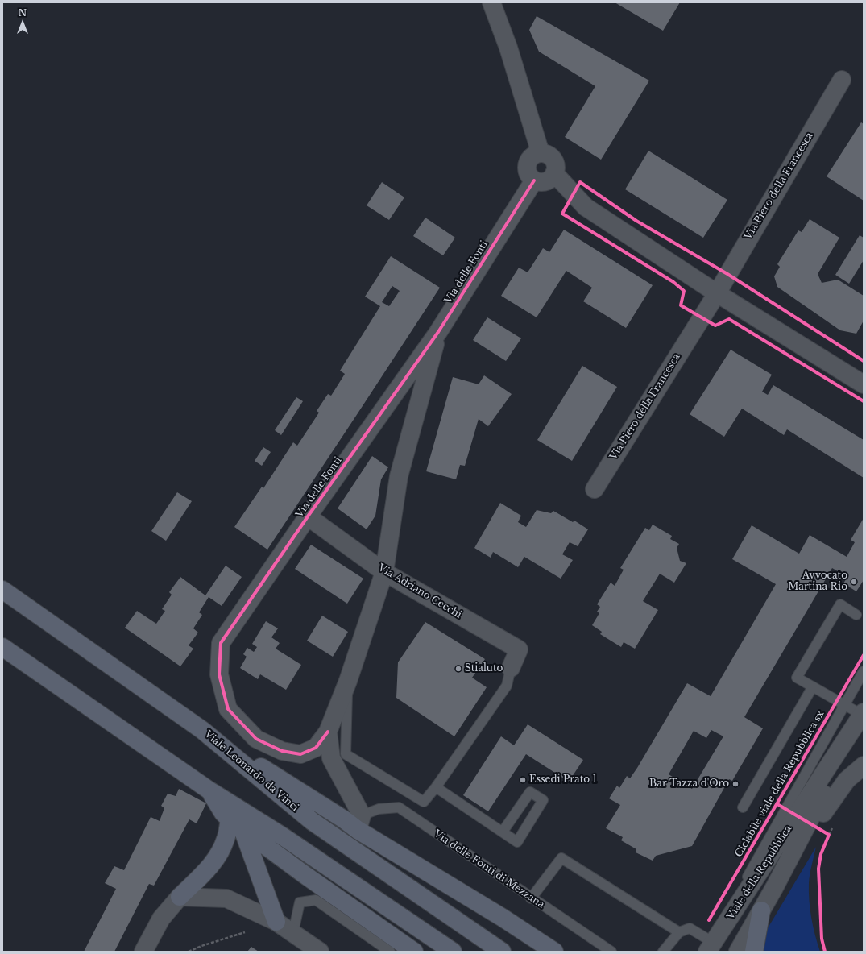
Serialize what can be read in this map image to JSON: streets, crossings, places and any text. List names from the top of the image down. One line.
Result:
{"streets":{"highway":["Viale Leonardo da Vinci"],"street":["Via Piero della Francesca","Via delle Fonti","Via Adriano Cecchi","Viale della Repubblica"],"lane":["Via delle Fonti di Mezzana"],"cycle path":["Ciclabile viale della Repubblica sx"]},"crossings":[["Via delle Fonti","Via Adriano Cecchi"]],"places":["Avvocato Martina Rio","Stialuto","Essedi Prato 1","Bar Tazza d'Oro"],"north":"top"}
